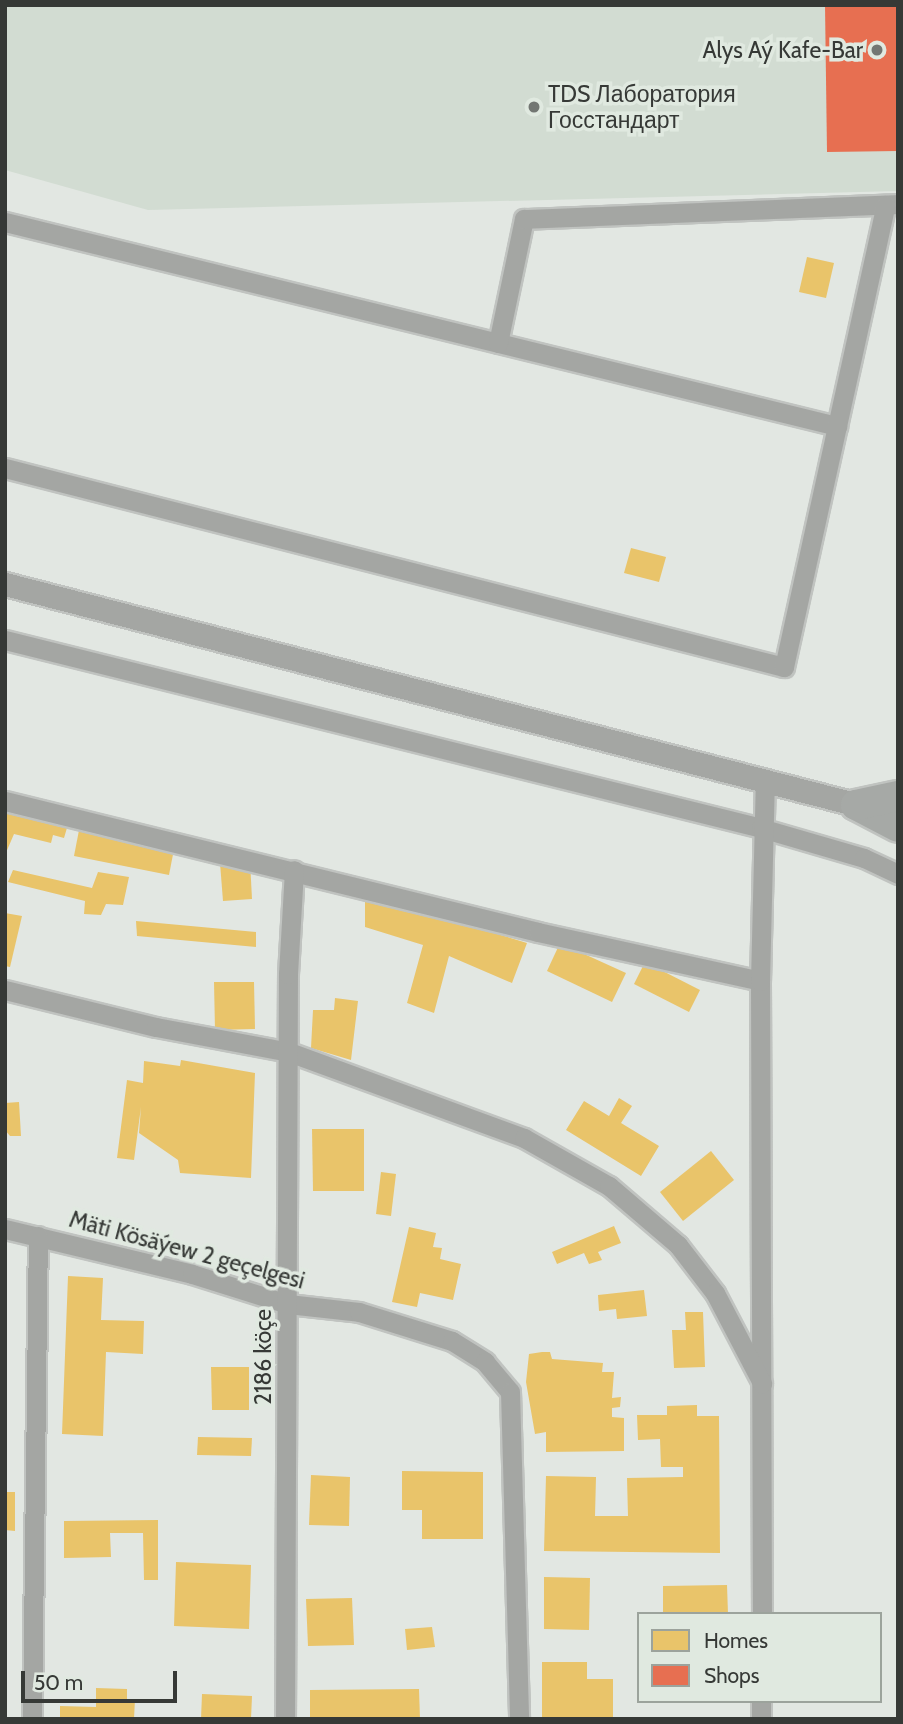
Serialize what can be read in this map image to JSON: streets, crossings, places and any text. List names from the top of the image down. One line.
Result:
{"streets":{"street":["Mäti Kösäýew 2 geçelgesi","2186 köçe"]},"crossings":[["Mäti Kösäýew 2 geçelgesi","2186 köçe"]],"places":["Alys Aý Kafe-Bar","TDS Лаборатория Госстандарт"],"legend":["Homes","Shops"],"scale_bar":"50 m"}
